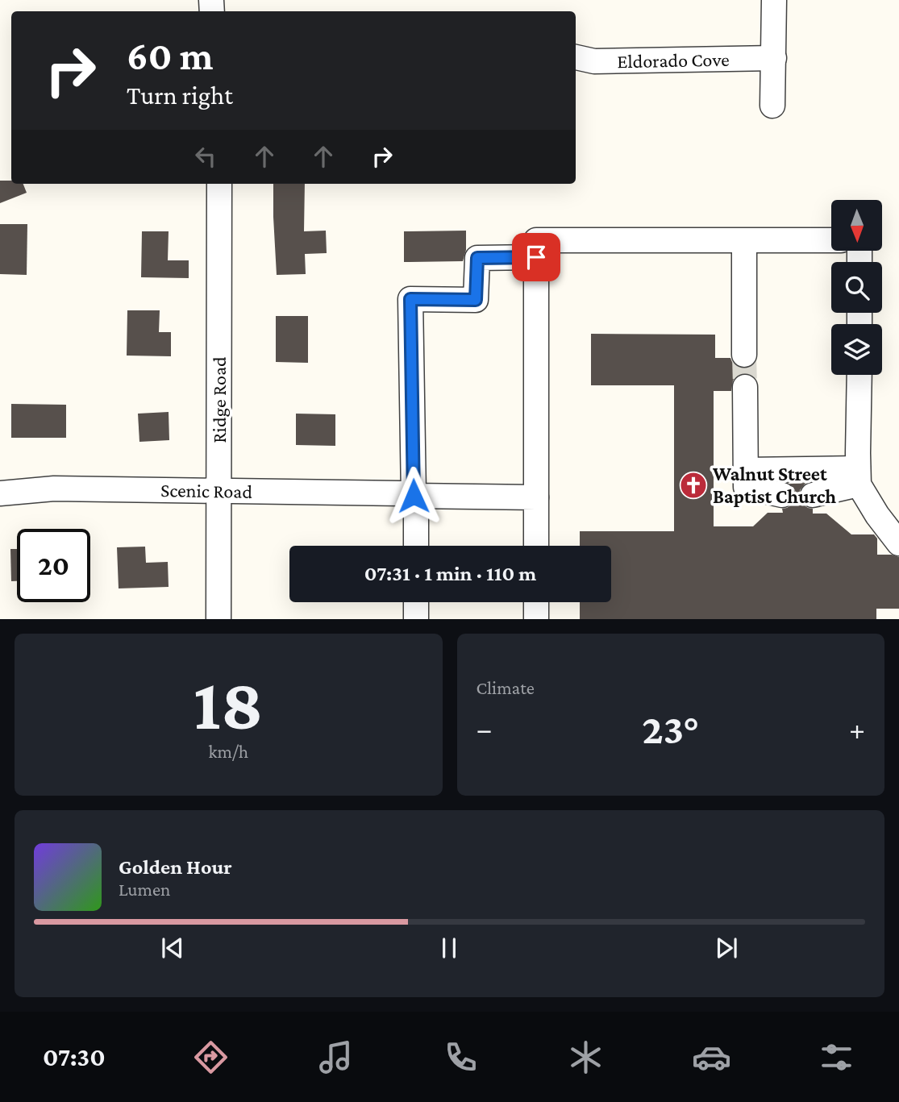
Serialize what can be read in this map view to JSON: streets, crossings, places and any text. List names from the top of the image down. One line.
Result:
{"streets":{"street":["Eldorado Cove","Ridge Road","Scenic Road"]},"crossings":[["Ridge Road","Scenic Road"]],"places":{"church":["Walnut Street Baptist Church"]},"north":"bottom","page":{"turn":["60 m","Turn right"],"limit":"20","trip":"07:31 · 1 min · 110 m","tile":[["18","km/h"],"Climate"],"heat":["−","23°","+"],"song":["Golden Hour","Lumen"],"tabs":"07:30"}}
